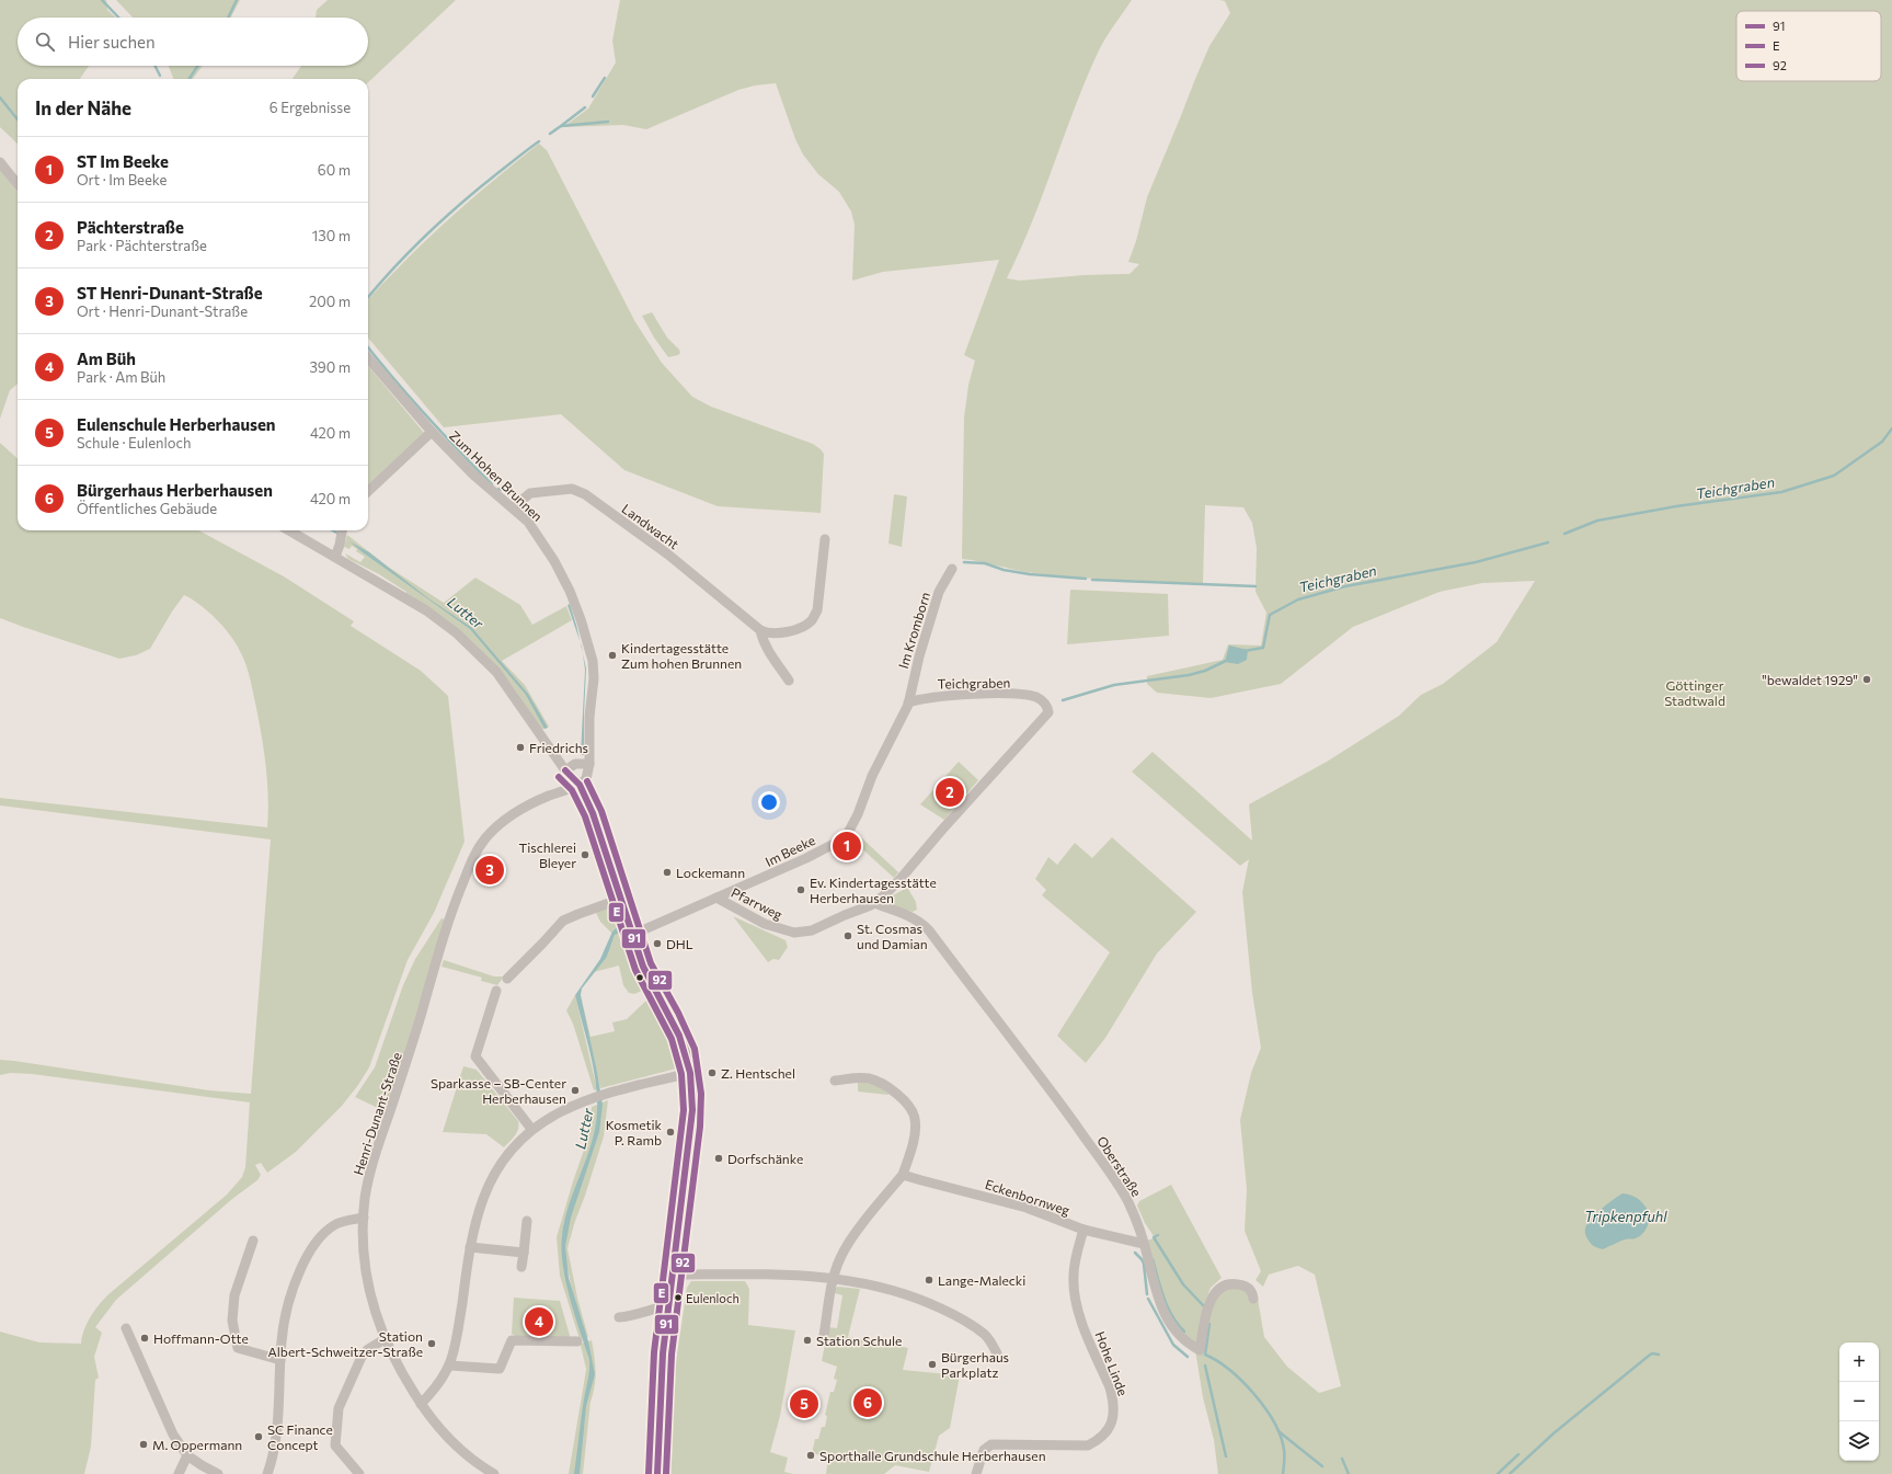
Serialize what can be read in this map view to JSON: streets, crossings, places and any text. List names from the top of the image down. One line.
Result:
{"streets":{"street":["Zum Hohen Brunnen","Landwacht","Im Kromborn","Teichgraben","Im Beeke","Pfarrweg","Henri-Dunant-Straße","Oberstraße","Eckenbornweg","Hohe Linde"]},"crossings":[["Zum Hohen Brunnen","Landwacht"],["Zum Hohen Brunnen","Henri-Dunant-Straße"],["Im Kromborn","Teichgraben"],["Im Kromborn","Im Beeke"],["Teichgraben","Im Beeke"],["Teichgraben","Pfarrweg"],["Teichgraben","Oberstraße"],["Im Beeke","Pfarrweg"],["Pfarrweg","Oberstraße"],["Oberstraße","Eckenbornweg"],["Eckenbornweg","Hohe Linde"]],"water":["Teichgraben","Lutter","Tripkenpfuhl"],"parks":["Göttinger Stadtwald"],"places":["Kindertagesstätte Zum hohen Brunnen","\"bewaldet 1929\"","Friedrichs","Tischlerei Bleyer","Lockemann","Ev. Kindertagesstätte Herberhausen","St. Cosmas und Damian","DHL","Z. Hentschel","Sparkasse – SB-Center Herberhausen","Kosmetik P. Ramb","Dorfschänke","Lange-Malecki","Eulenloch","Hoffmann-Otte","Station Schule","Station Albert-Schweitzer-Straße","Bürgerhaus Parkplatz","SC Finance Concept","M. Oppermann","Sporthalle Grundschule Herberhausen"],"lines":["transit line 91","transit line E","transit line 92"],"legend":["91","E","92"],"page":{"search":"Hier suchen","heading":["In der Nähe","6 Ergebnisse"],"list":[{"mark":"1","name":"ST Im Beeke","note":"Ort · Im Beeke","value":"60 m"},{"mark":"2","name":"Pächterstraße","note":"Park · Pächterstraße","value":"130 m"},{"mark":"3","name":"ST Henri-Dunant-Straße","note":"Ort · Henri-Dunant-Straße","value":"200 m"},{"mark":"4","name":"Am Büh","note":"Park · Am Büh","value":"390 m"},{"mark":"5","name":"Eulenschule Herberhausen","note":"Schule · Eulenloch","value":"420 m"},{"mark":"6","name":"Bürgerhaus Herberhausen","note":"Öffentliches Gebäude","value":"420 m"}],"pins":["2","1","3","4","6","5"],"map_buttons":["+","−"]}}
